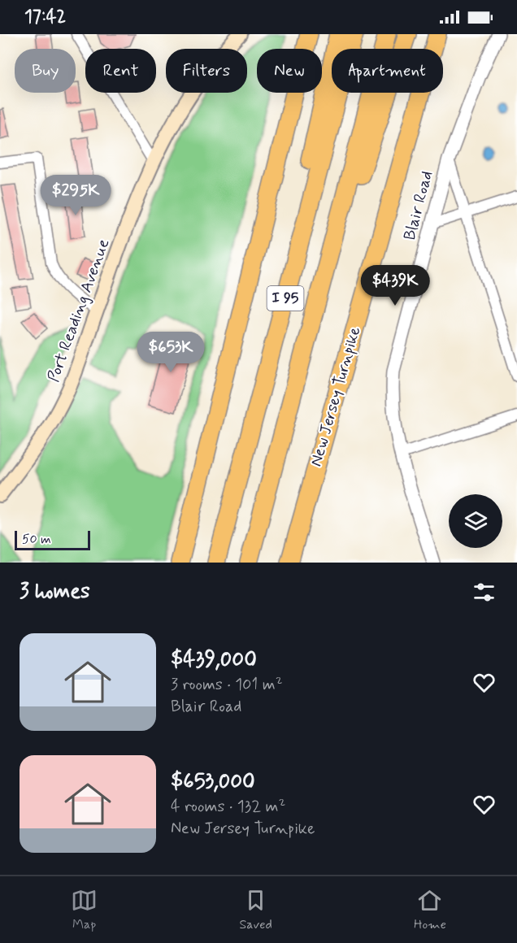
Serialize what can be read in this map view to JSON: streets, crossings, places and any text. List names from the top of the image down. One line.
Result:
{"streets":{"highway":["I 95","New Jersey Turnpike"],"main road":["Port Reading Avenue"],"street":["Blair Road"]},"scale_bar":"50 m","page":{"status":"17:42","chip":["Buy","Rent","Filters","New","Apartment"],"price":["$295K","$439K","$653K"],"scale":"50 m","heading":"3 homes","list":[{"name":"$439,000","note":"3 rooms · 101 m² · Blair Road"},{"name":"$653,000","note":"4 rooms · 132 m² · New Jersey Turnpike"}],"tabs":["Map","Saved","Home"]}}
